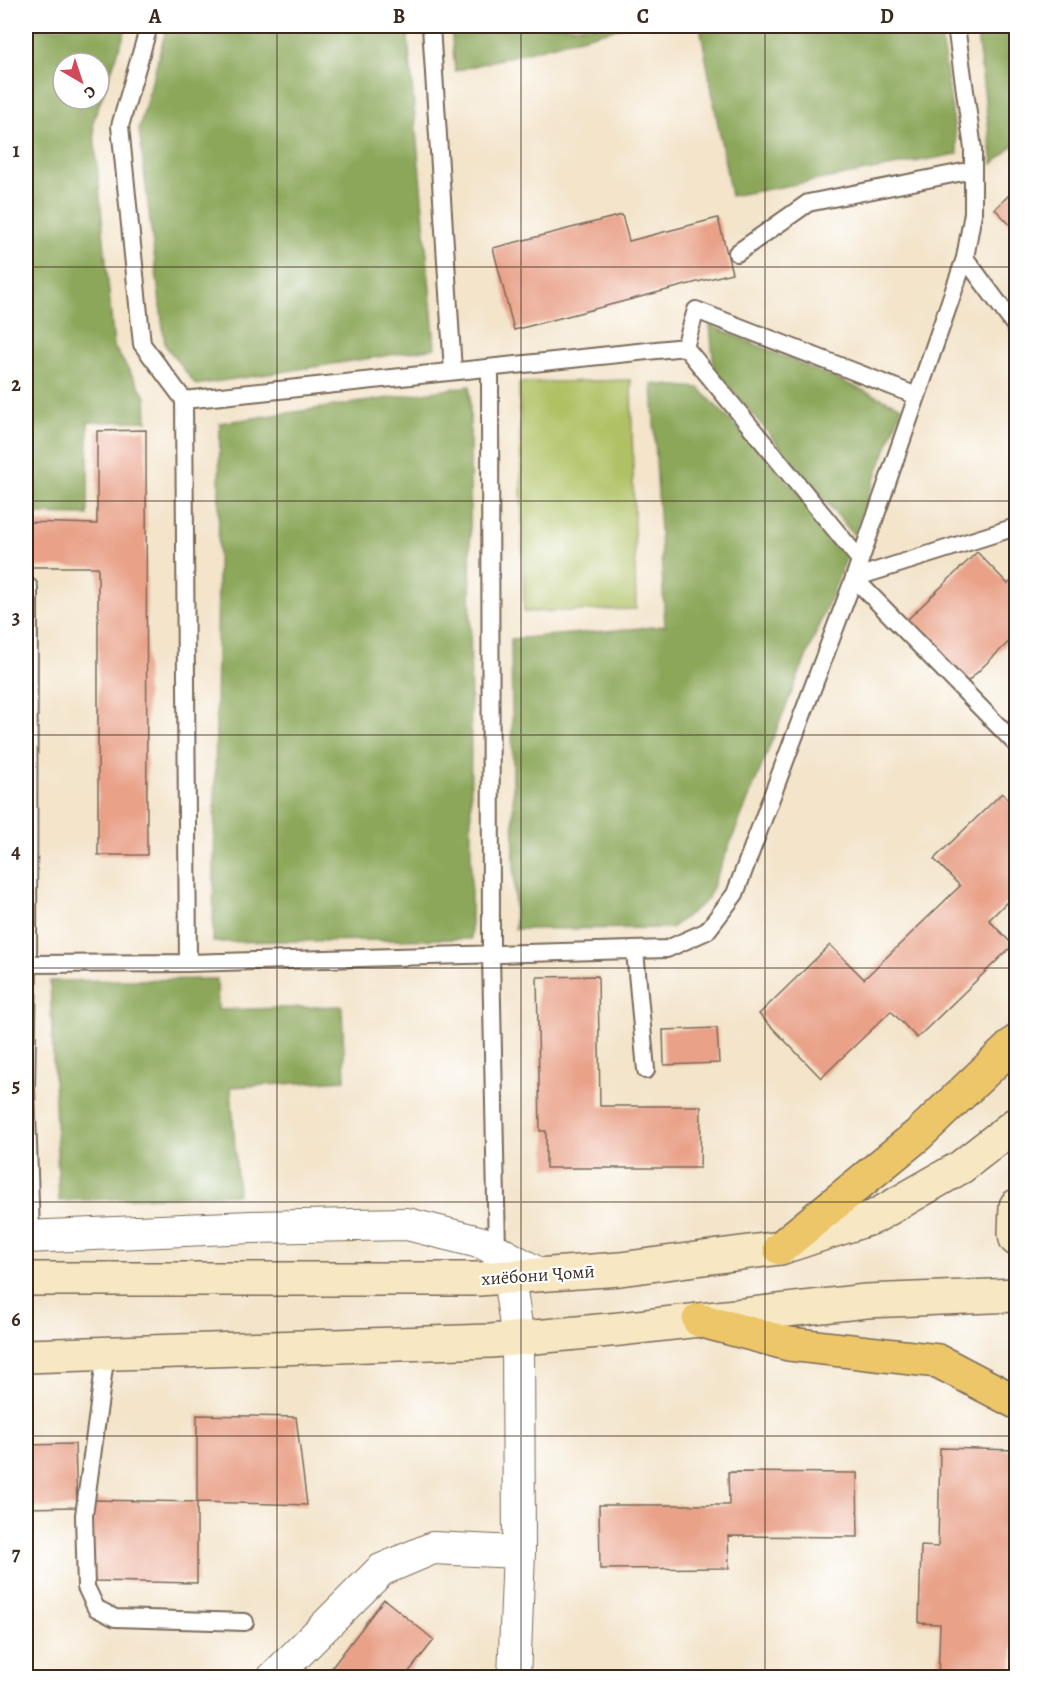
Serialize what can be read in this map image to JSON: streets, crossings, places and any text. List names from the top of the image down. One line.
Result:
{"streets":{"main road":["хиёбони Ҷомӣ"]},"north":"bottom right","grid":{"columns":["A","B","C","D"],"rows":["1","2","3","4","5","6","7"]}}
